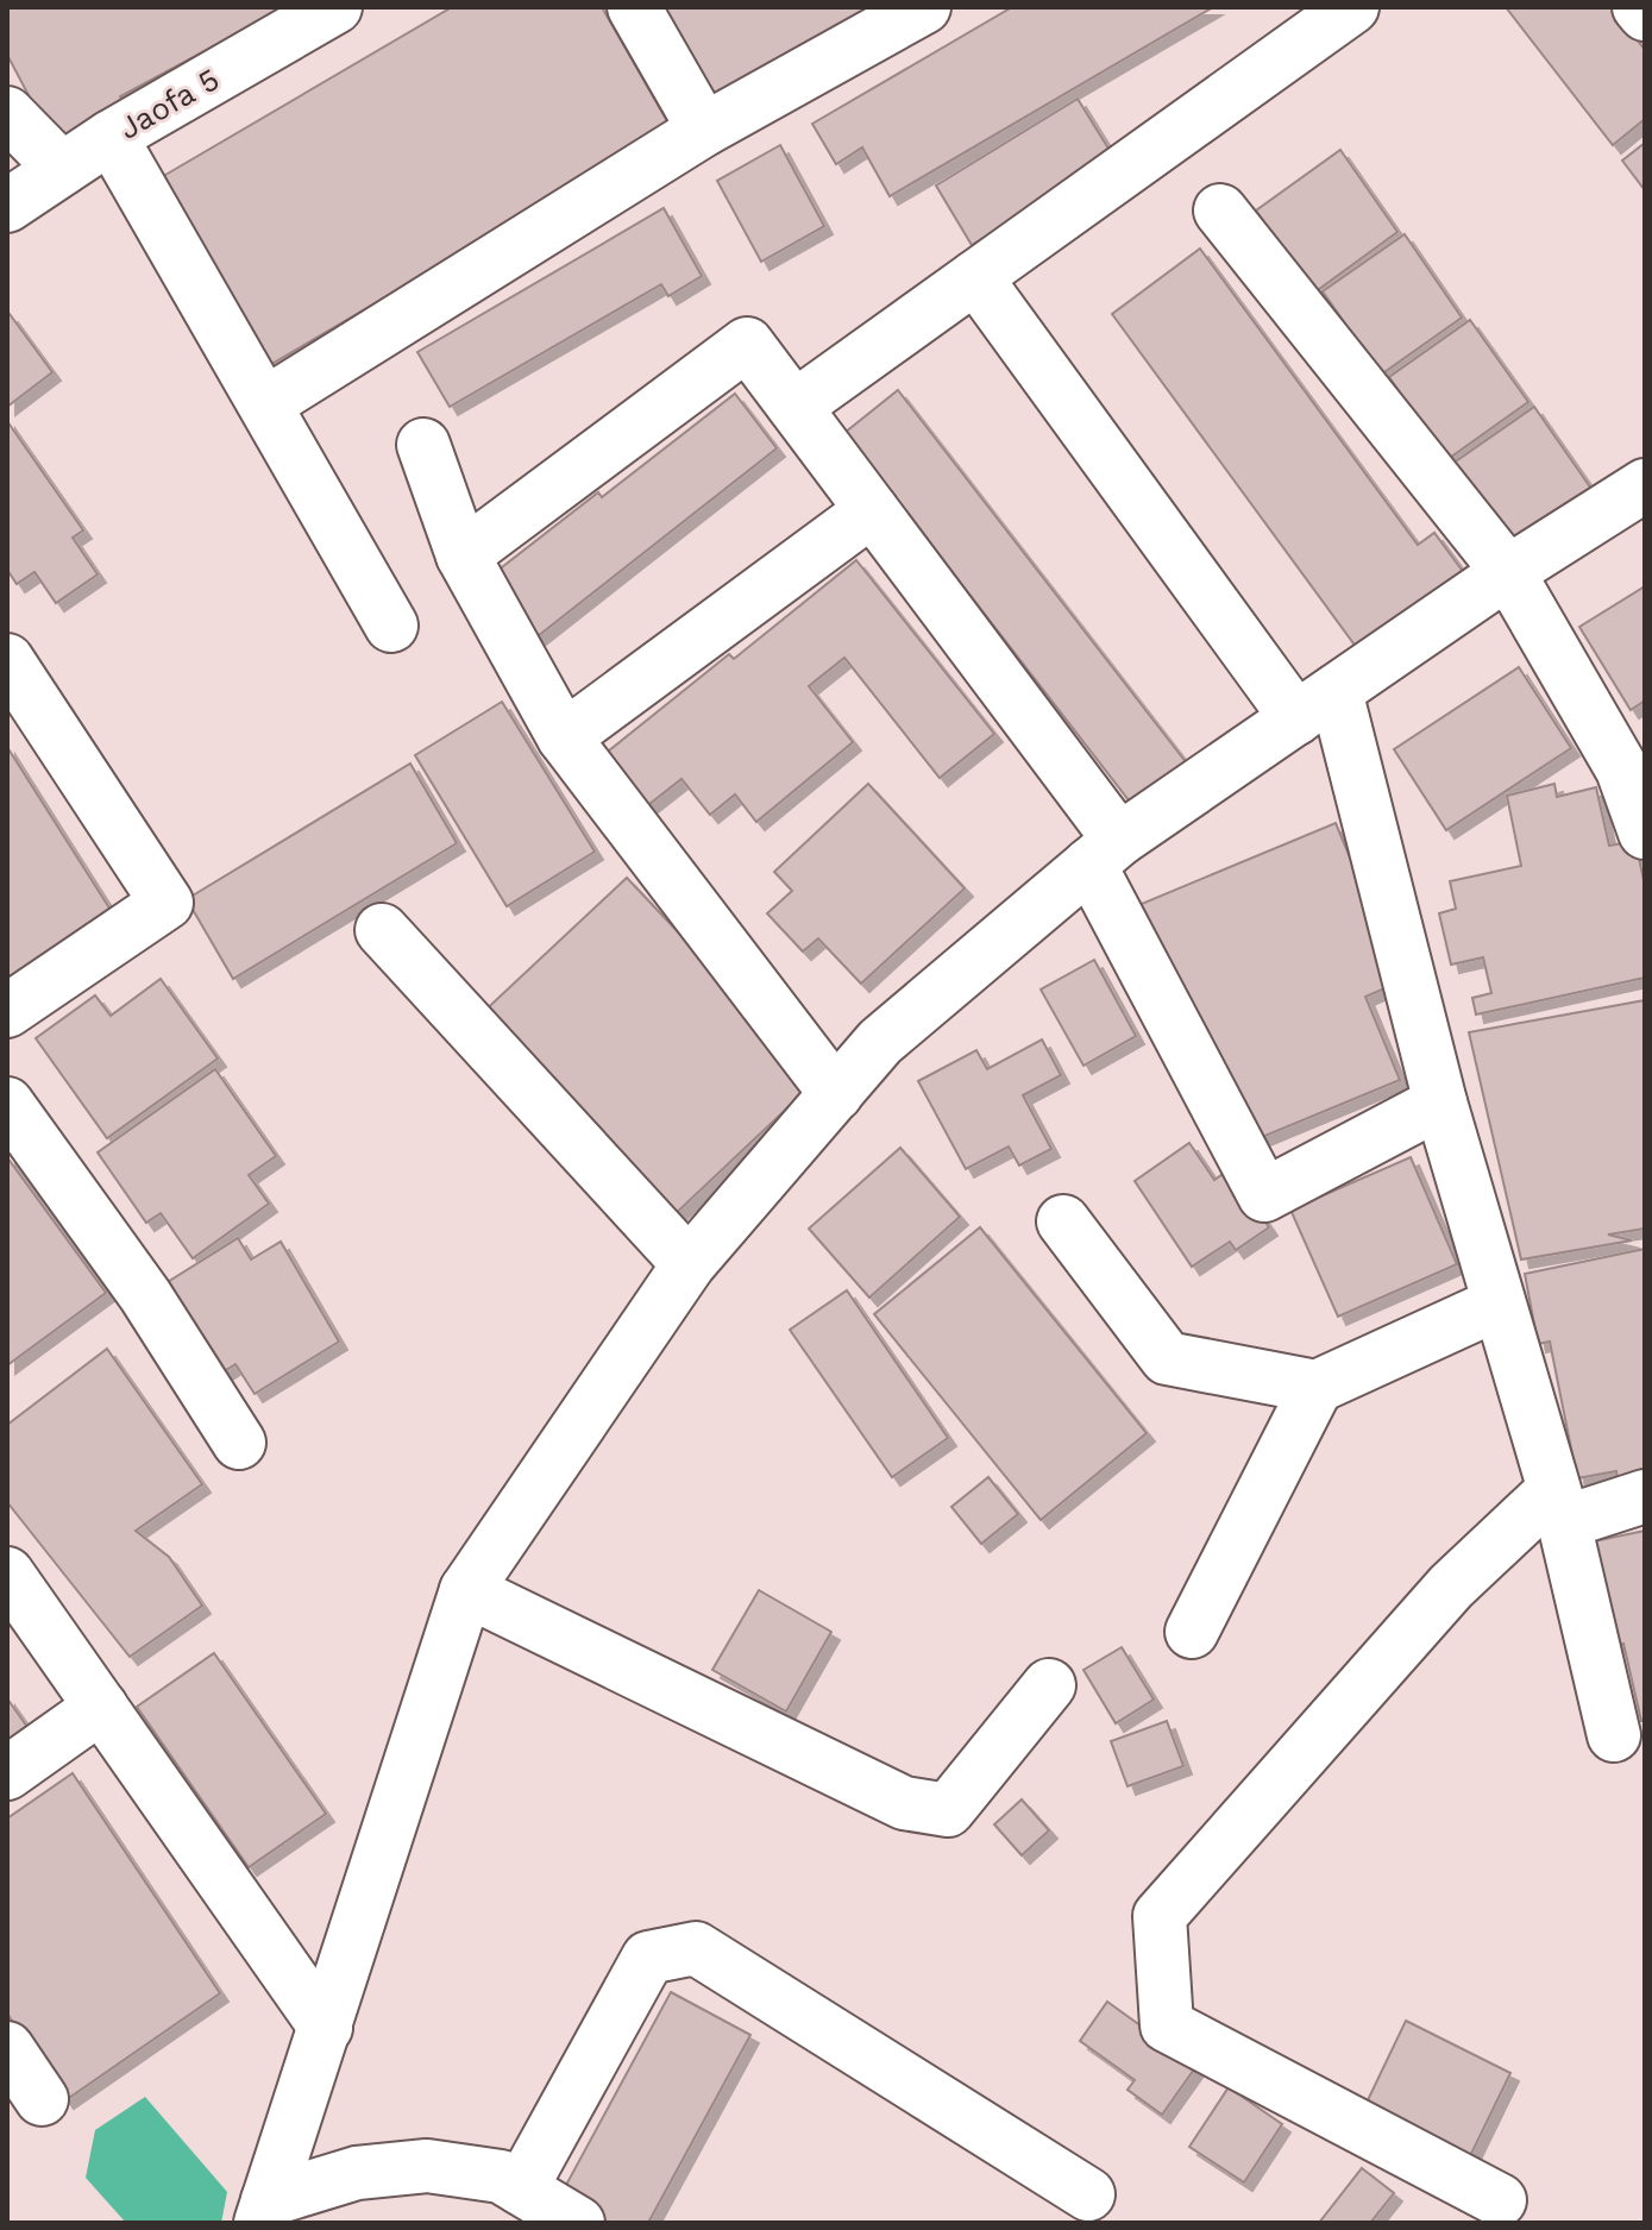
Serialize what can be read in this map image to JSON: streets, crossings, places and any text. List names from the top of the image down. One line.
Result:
{"streets":{"street":["Jaofa 5"]}}
